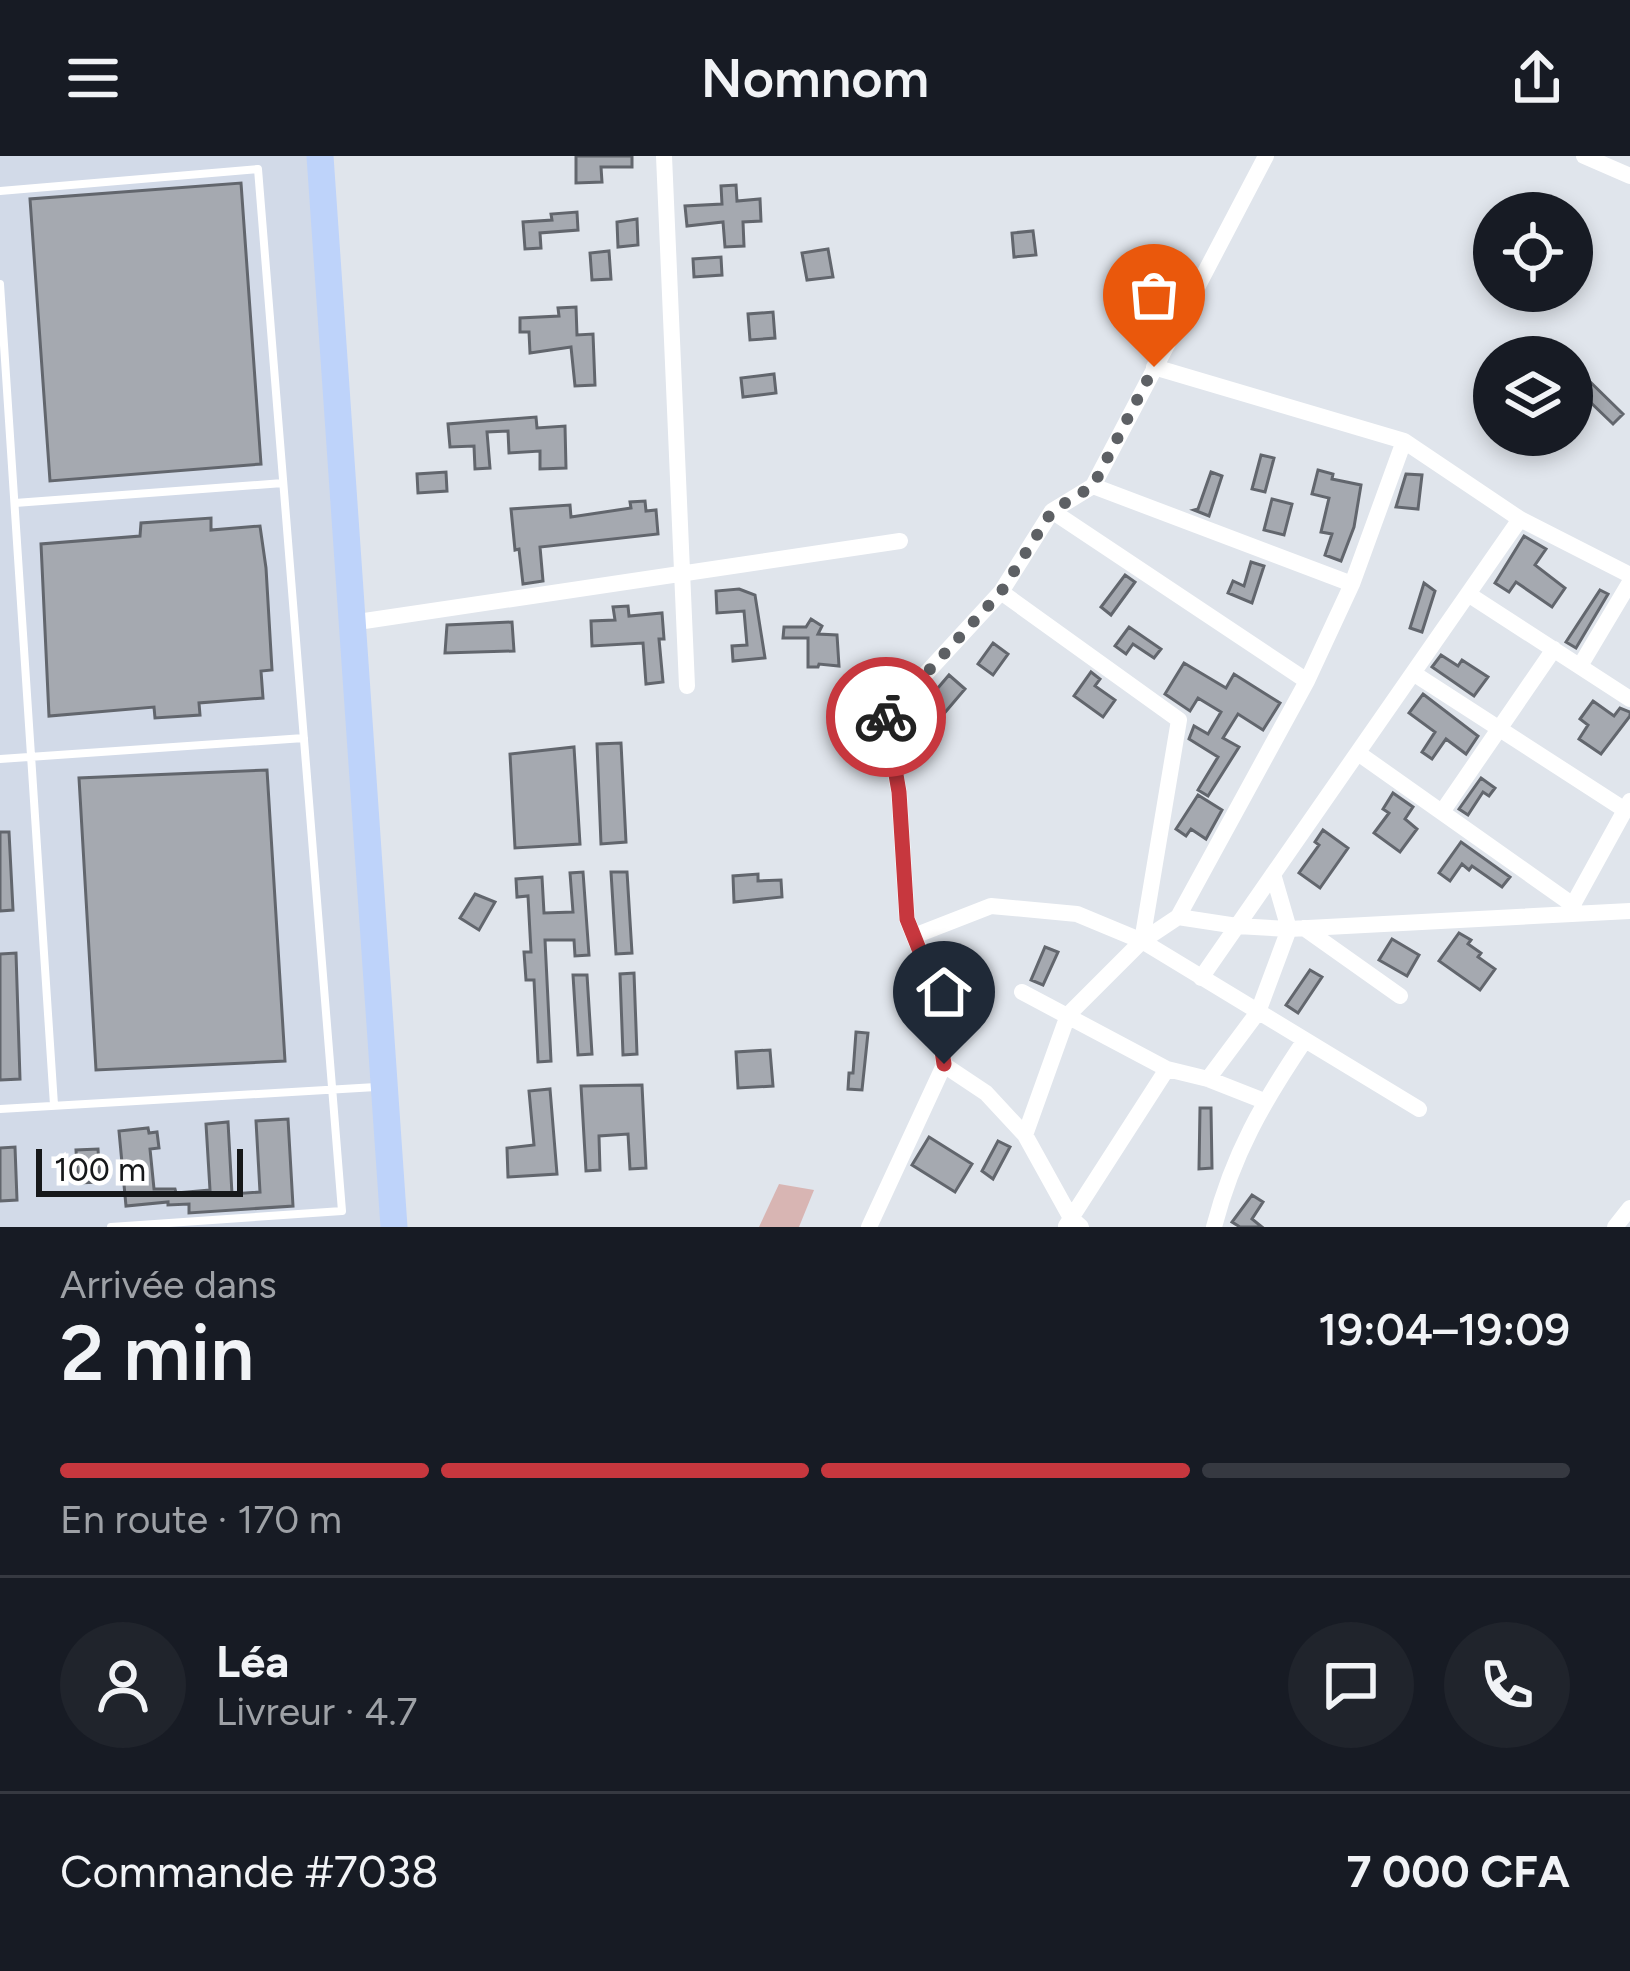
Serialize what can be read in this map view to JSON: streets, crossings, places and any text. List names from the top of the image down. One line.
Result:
{"scale_bar":"100 m","page":{"header":"Nomnom","scale":"100 m","heading":["2 min","Arrivée dans","19:04–19:09"],"panel":["Léa","Livreur · 4.7","Commande #7038","7 000 CFA"],"bar":"En route · 170 m"}}
